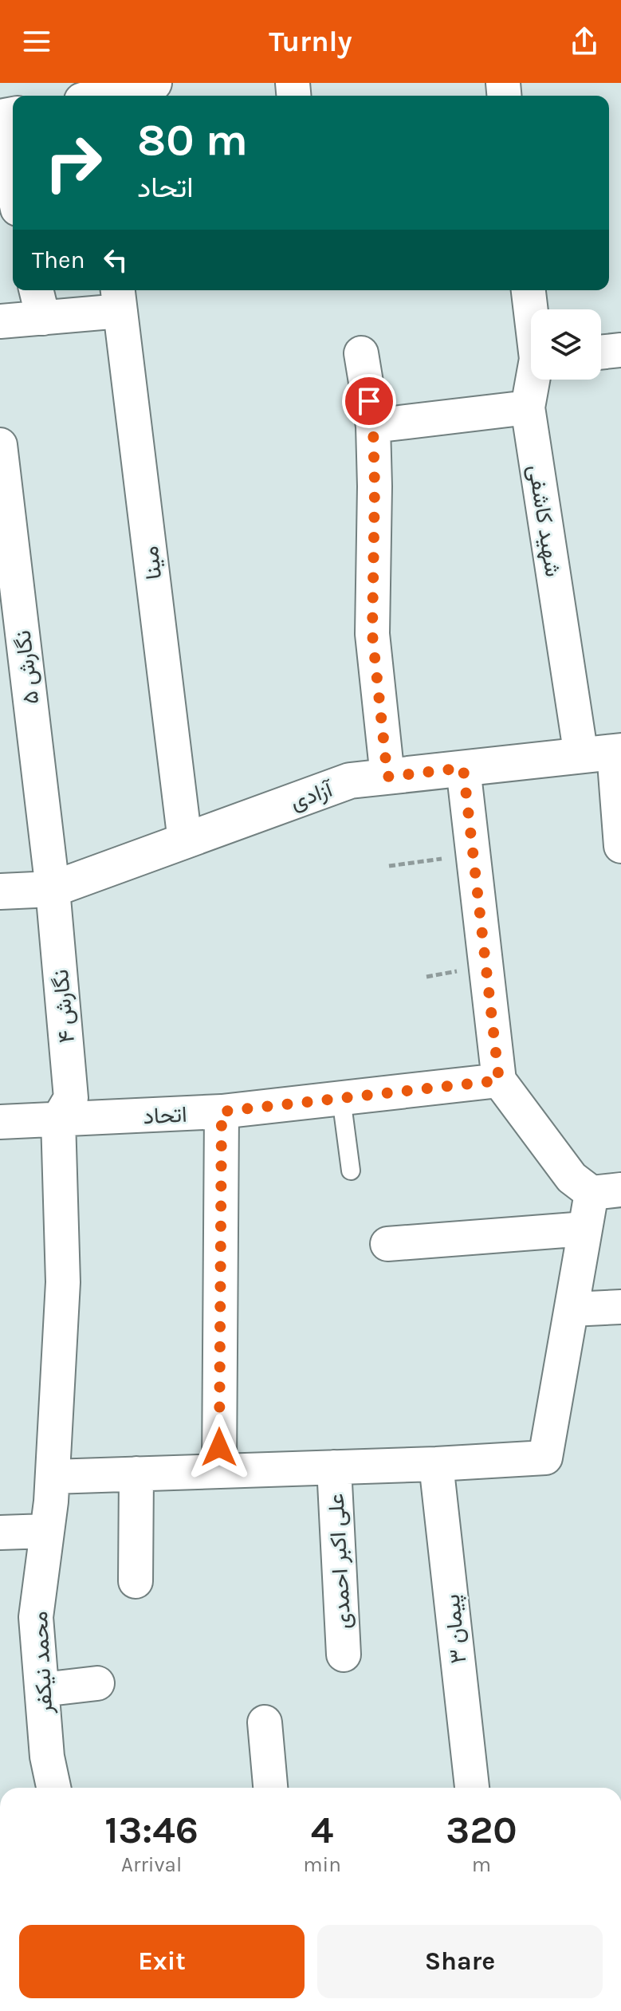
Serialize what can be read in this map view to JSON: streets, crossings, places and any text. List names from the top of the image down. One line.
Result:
{"streets":{"street":["شهید کاشفی","مینا","نگارش ۵","آزادی","نگارش ۴","اتحاد","علی اکبر احمدی","پیمان ۳","محمد نیکفر"]},"crossings":[["شهید کاشفی","آزادی"],["مینا","آزادی"],["نگارش ۵","آزادی"],["نگارش ۵","نگارش ۴"],["آزادی","نگارش ۴"],["نگارش ۴","اتحاد"],["نگارش ۴","محمد نیکفر"],["اتحاد","محمد نیکفر"]],"page":{"header":"Turnly","turn":["80 m","اتحاد"],"then":"Then","eta":["13:46","Arrival","4","min","320","m"],"buttons":["Exit","Share"]}}
